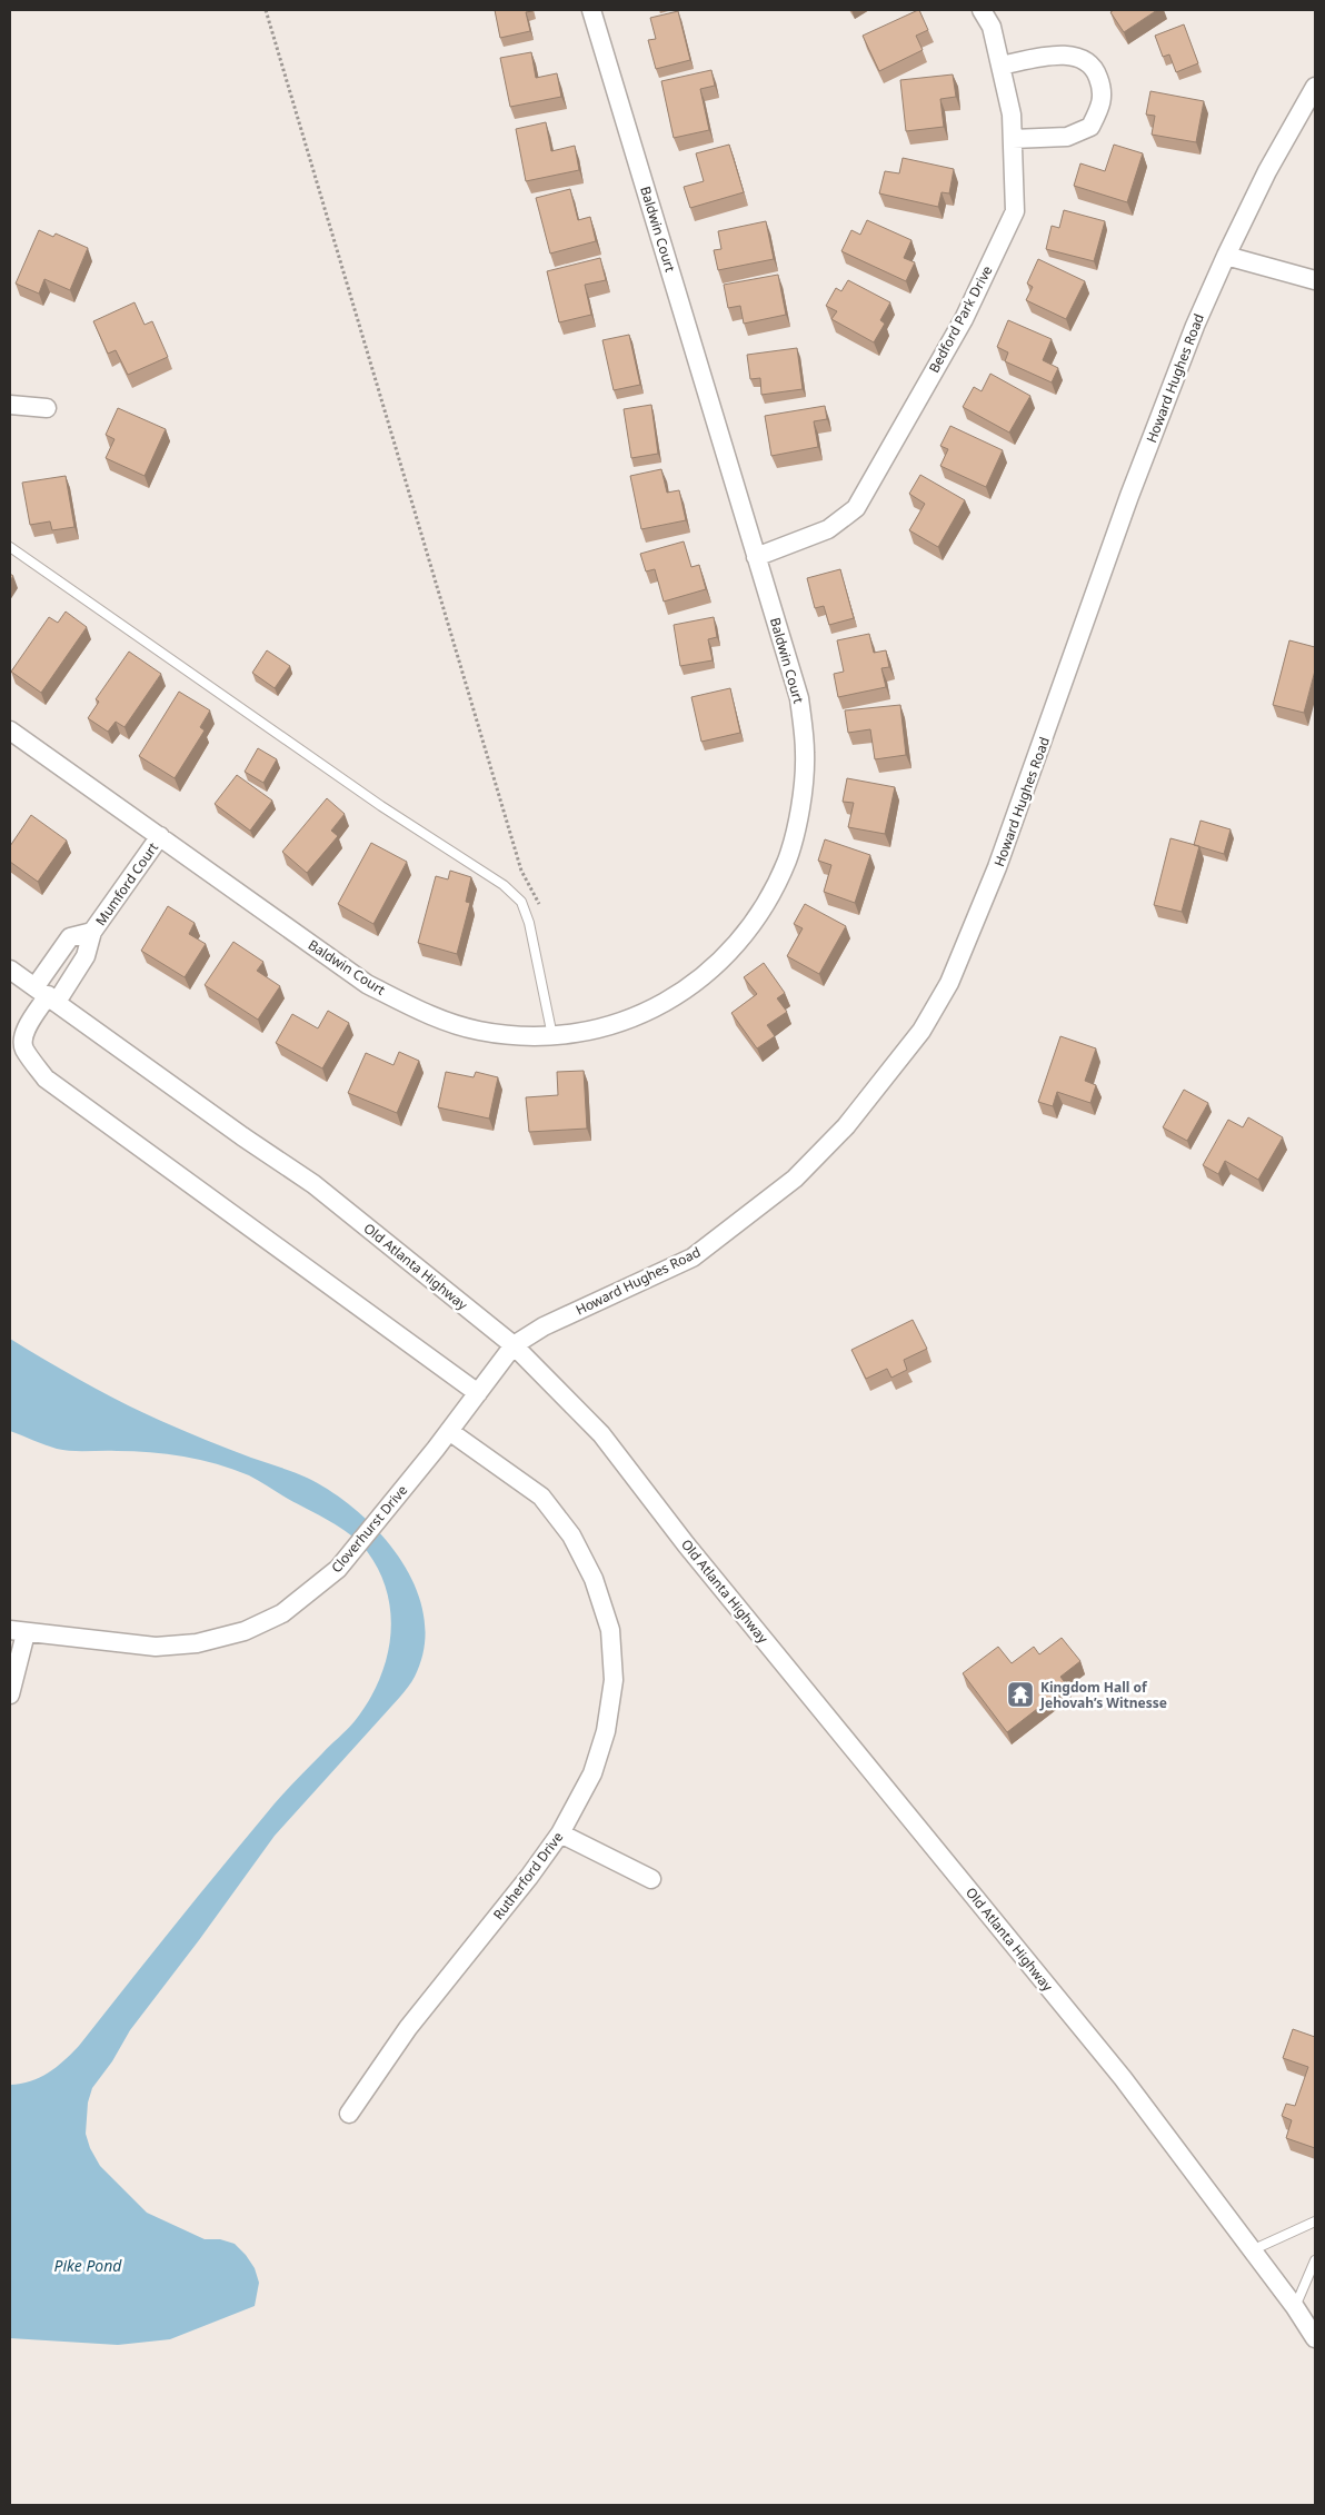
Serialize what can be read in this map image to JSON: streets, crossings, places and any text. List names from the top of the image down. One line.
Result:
{"streets":{"street":["Baldwin Court","Bedford Park Drive","Howard Hughes Road","Mumford Court","Old Atlanta Highway","Cloverhurst Drive","Rutherford Drive"]},"crossings":[["Baldwin Court","Bedford Park Drive"],["Baldwin Court","Mumford Court"],["Howard Hughes Road","Old Atlanta Highway"],["Howard Hughes Road","Cloverhurst Drive"],["Mumford Court","Old Atlanta Highway"],["Old Atlanta Highway","Cloverhurst Drive"],["Cloverhurst Drive","Rutherford Drive"]],"water":["Pike Pond"],"places":{"temple":["Kingdom Hall of Jehovah’s Witnesse"]}}
